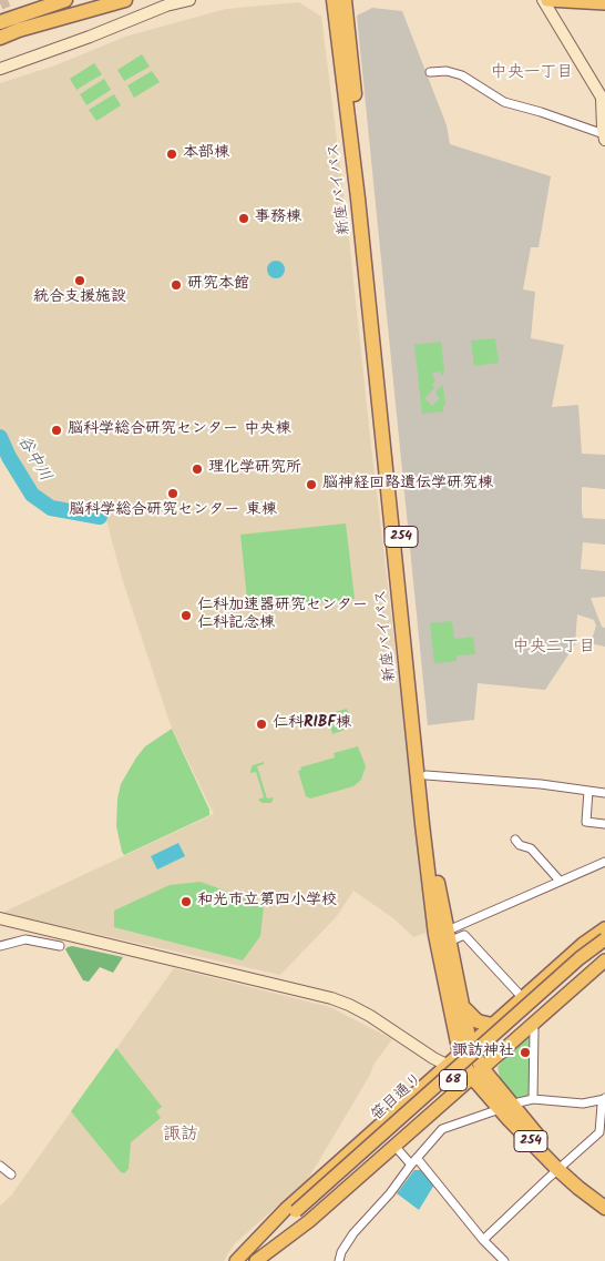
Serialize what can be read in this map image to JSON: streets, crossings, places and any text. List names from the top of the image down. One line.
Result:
{"streets":{"highway":["新座バイパス","254"],"main road":["68","笹目通り"]},"districts":["中央一丁目","中央二丁目","諏訪"],"water":["谷中川"],"places":["本部棟","事務棟","統合支援施設","研究本館","脳科学総合研究センター 中央棟","理化学研究所","脳神経回路遺伝学研究棟","脳科学総合研究センター 東棟","仁科加速器研究センター 仁科記念棟","仁科RIBF棟","和光市立第四小学校","諏訪神社"]}
